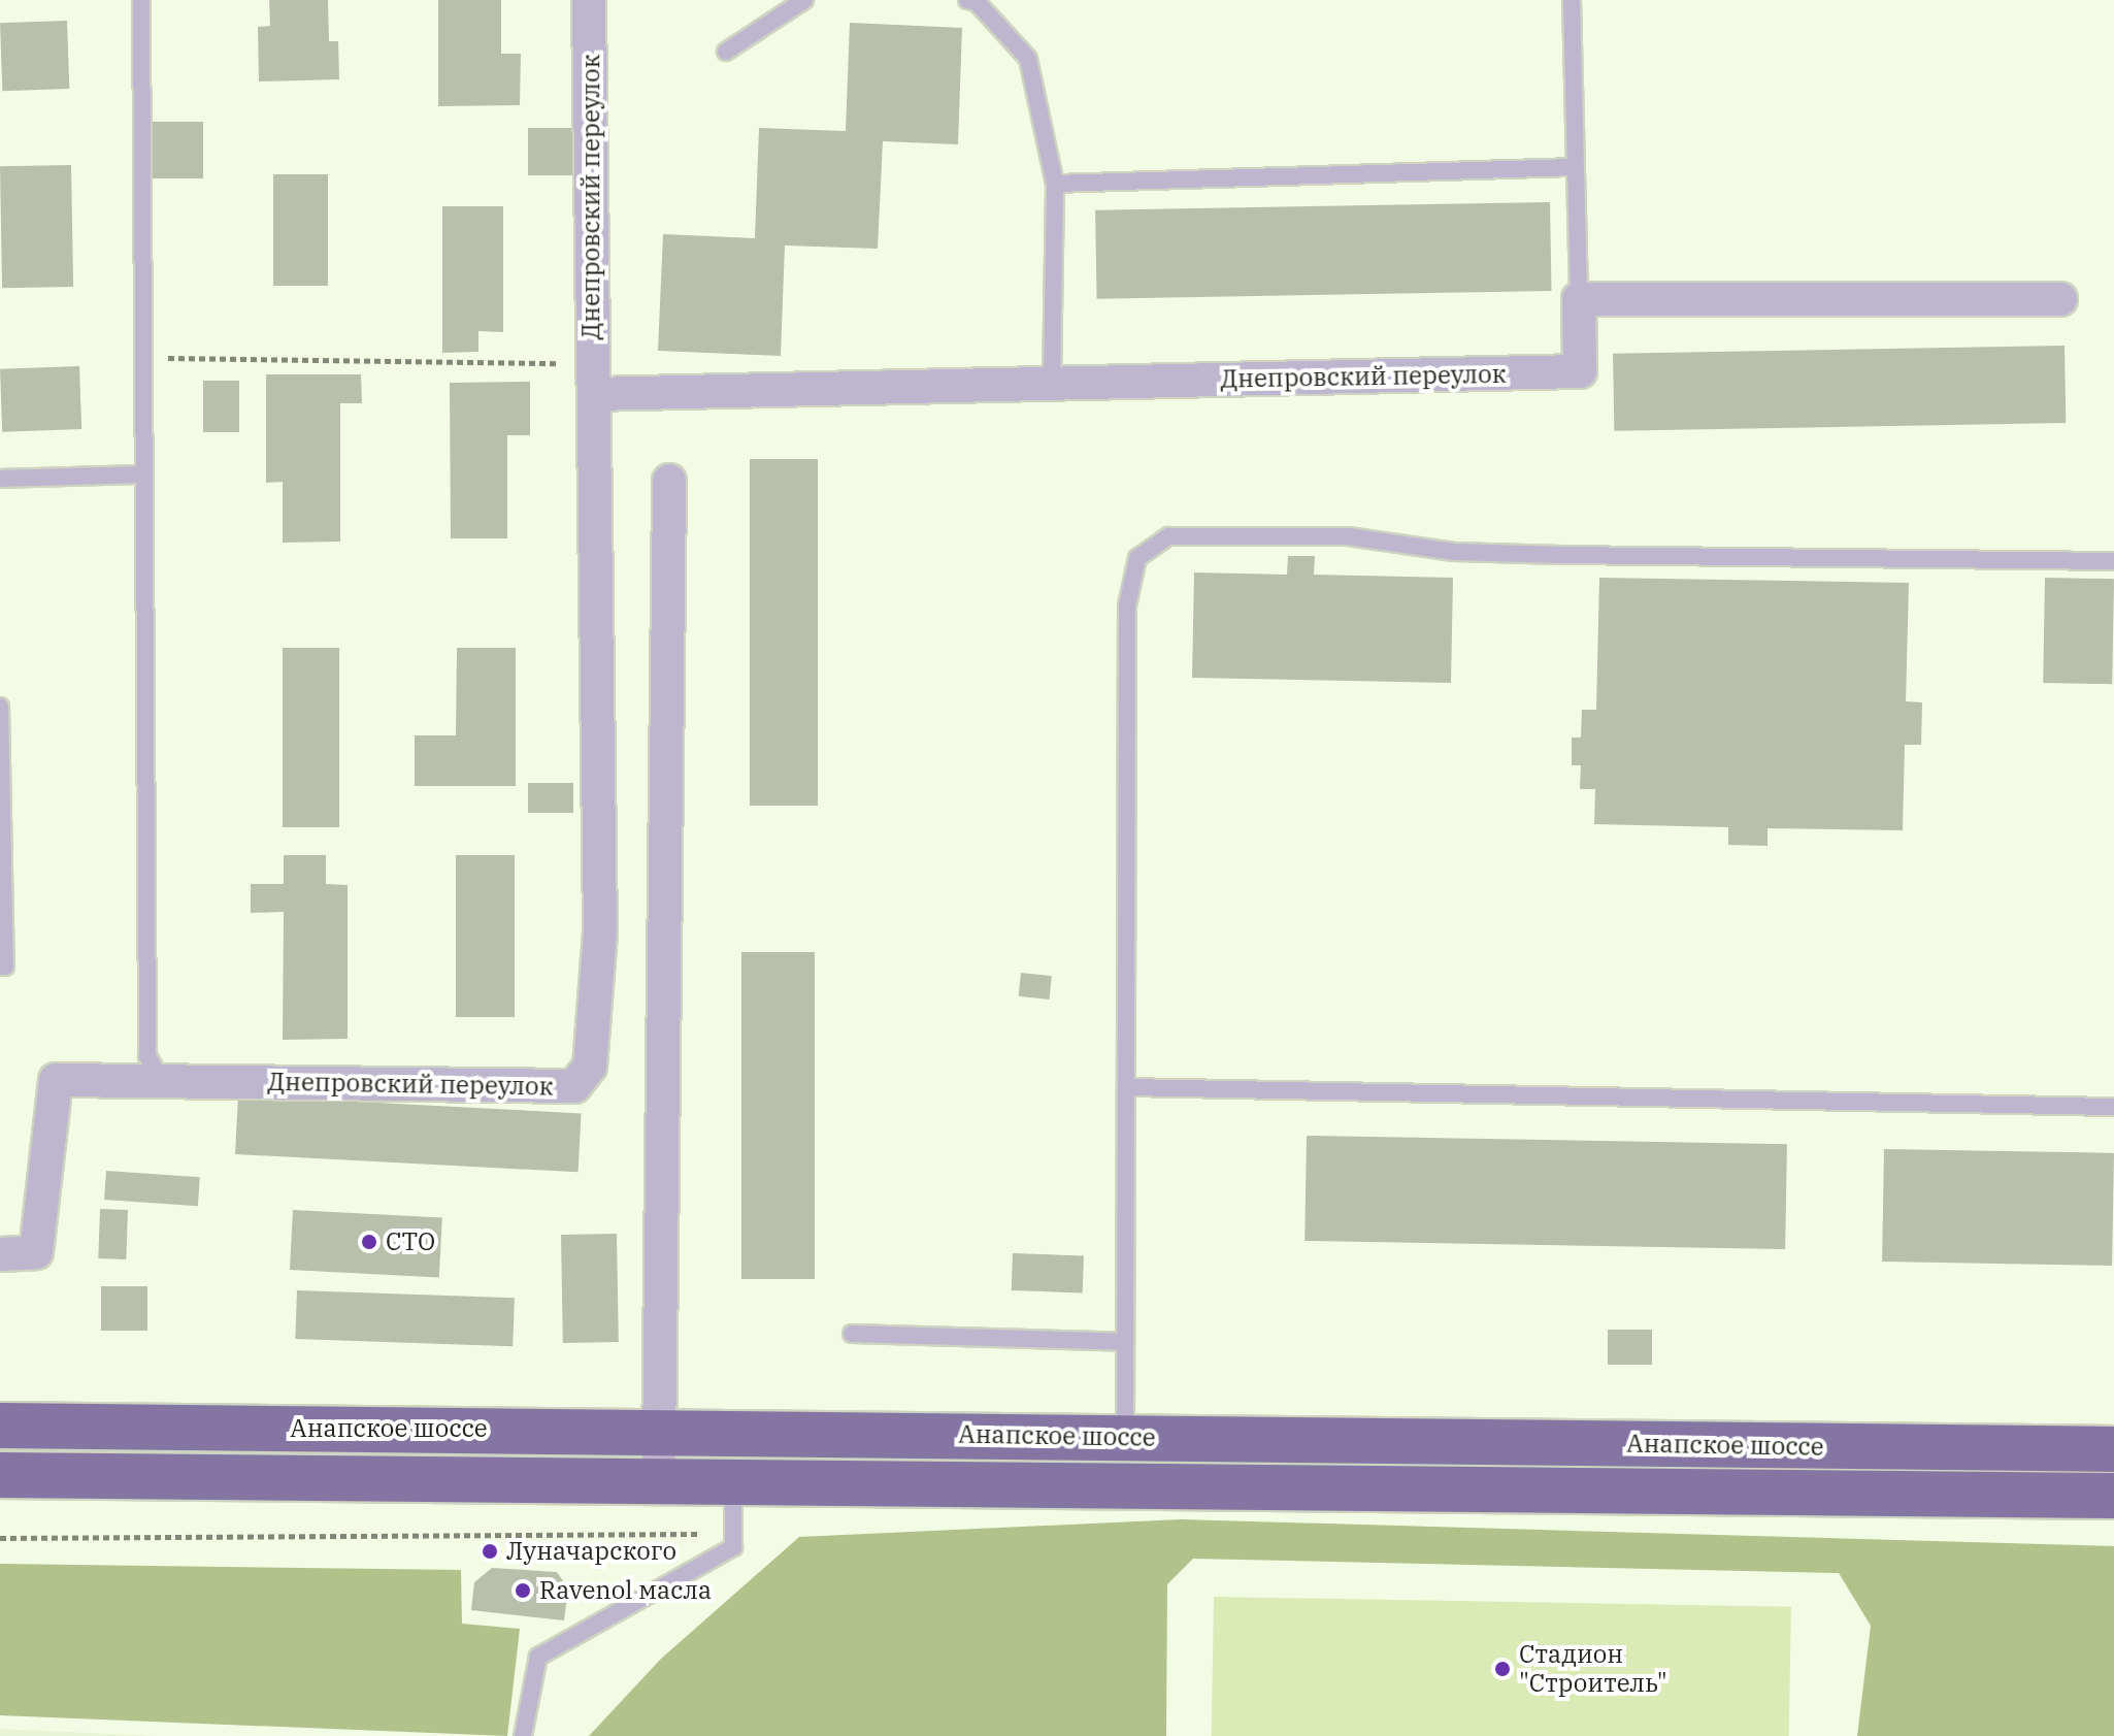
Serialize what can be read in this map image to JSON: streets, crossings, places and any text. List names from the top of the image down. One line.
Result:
{"streets":{"highway":["Анапское шоссе"],"street":["Днепровский переулок"]},"places":["СТО","Луначарского","Ravenol масла","Стадион \"Строитель\""]}
